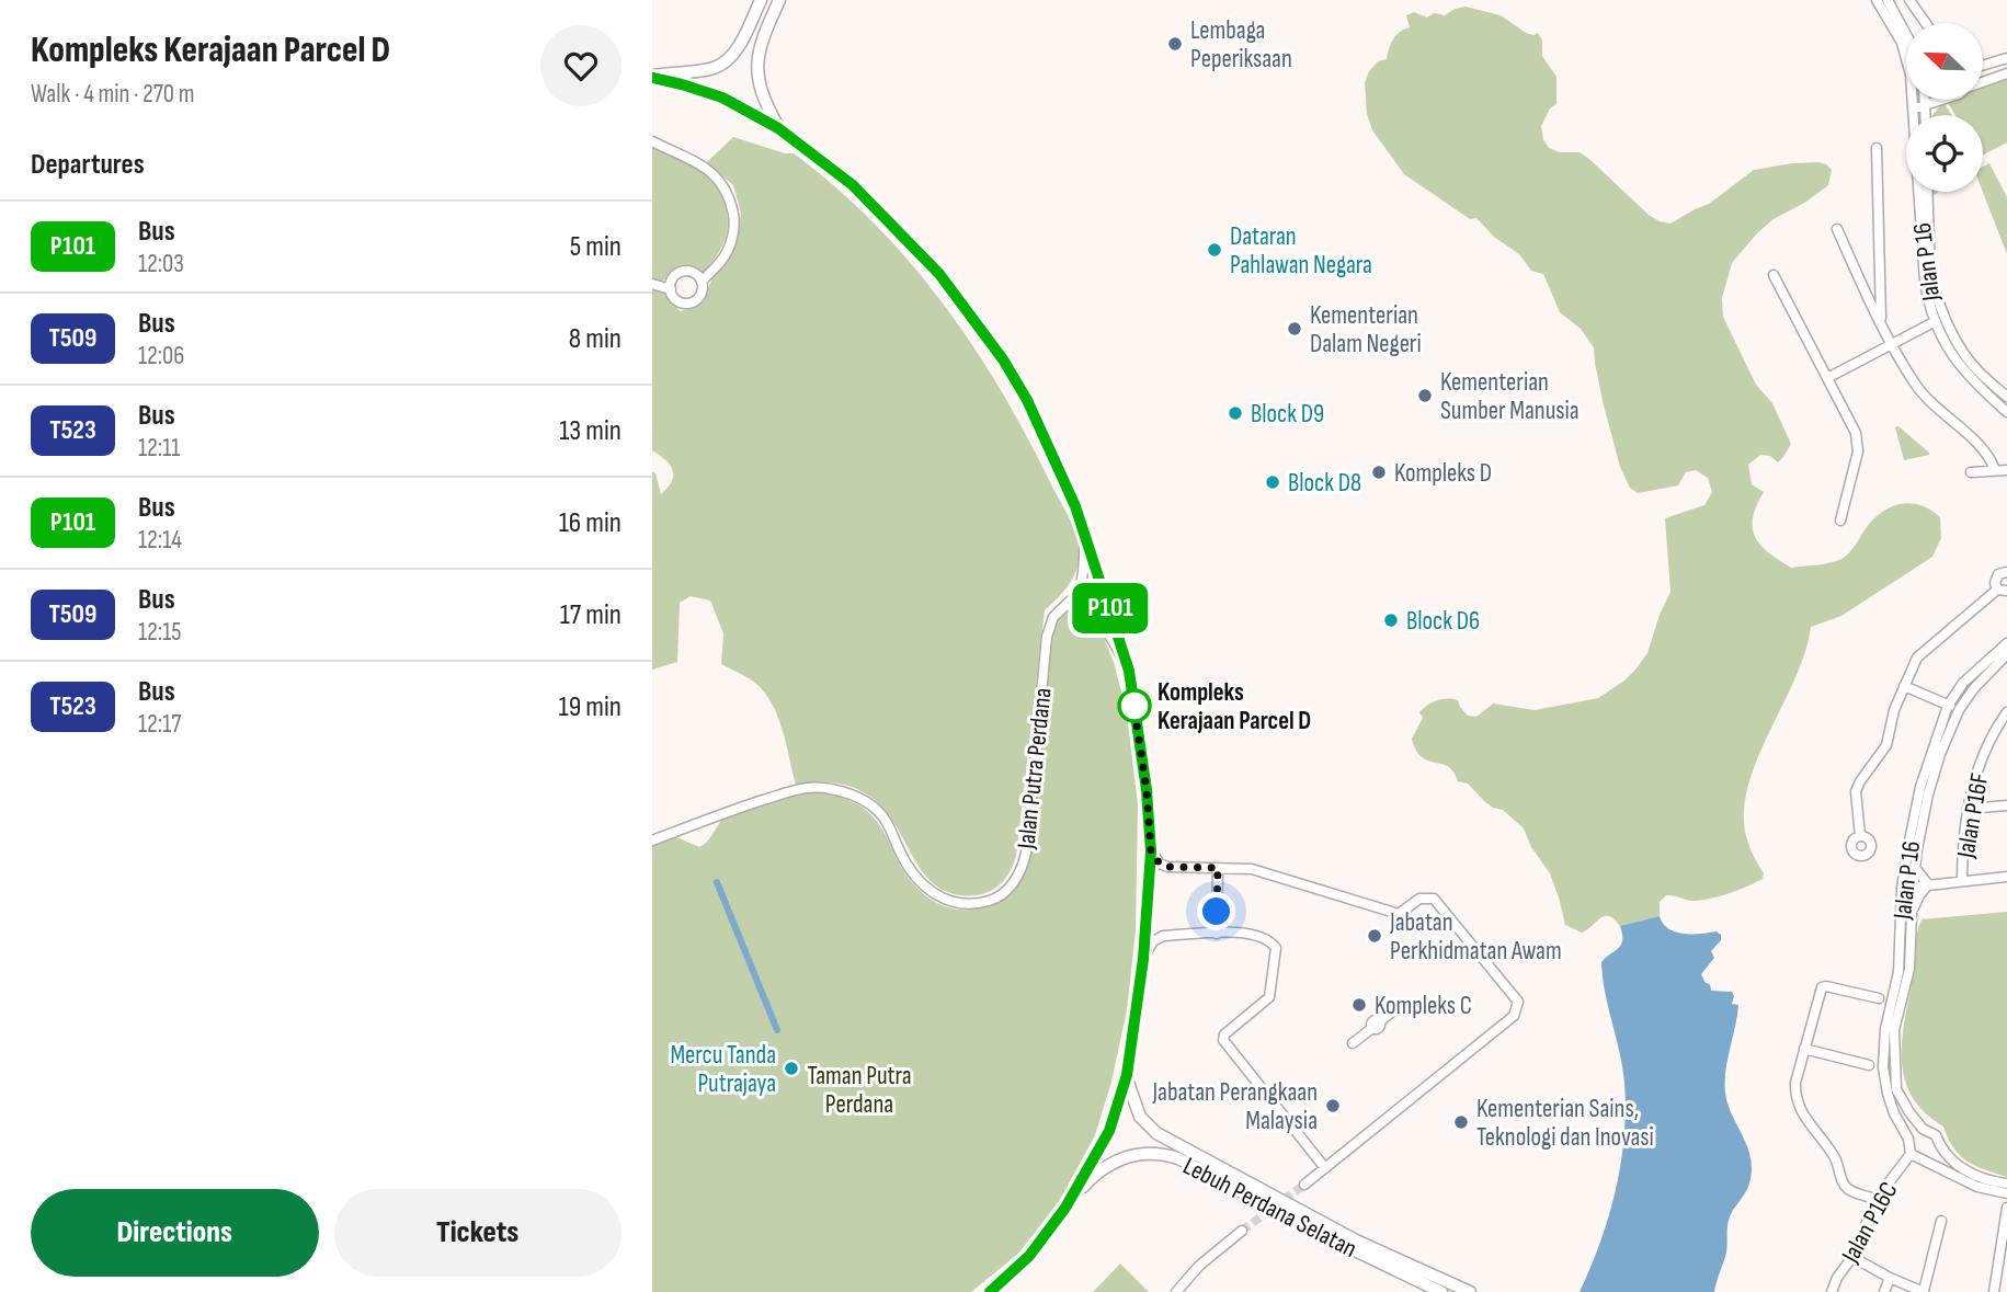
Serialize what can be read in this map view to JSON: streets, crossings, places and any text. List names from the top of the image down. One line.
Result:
{"streets":{"main road":["Lebuh Perdana Selatan"],"street":["Jalan P 16","Jalan Putra Perdana","Jalan P16F","Jalan P16C"]},"crossings":[["Jalan P 16","Jalan P16C"]],"parks":["Taman Putra Perdana"],"places":["Lembaga Peperiksaan","Dataran Pahlawan Negara","Kementerian Dalam Negeri","Kementerian Sumber Manusia","Block D9","Kompleks D","Block D8","Block D6","Kompleks Kerajaan Parcel D","Jabatan Perkhidmatan Awam","Kompleks C","Mercu Tanda Putrajaya","Jabatan Perangkaan Malaysia","Kementerian Sains, Teknologi dan Inovasi"],"lines":["bus line P101"],"north":"top left","page":{"heading":[["Kompleks Kerajaan Parcel D","Walk · 4 min · 270 m"],"Departures"],"on_map":"P101","list":[{"mark":"P101","name":"Bus","note":"12:03","value":"5 min"},{"mark":"T509","name":"Bus","note":"12:06","value":"8 min"},{"mark":"T523","name":"Bus","note":"12:11","value":"13 min"},{"mark":"P101","name":"Bus","note":"12:14","value":"16 min"},{"mark":"T509","name":"Bus","note":"12:15","value":"17 min"},{"mark":"T523","name":"Bus","note":"12:17","value":"19 min"}],"buttons":["Directions","Tickets"]}}
